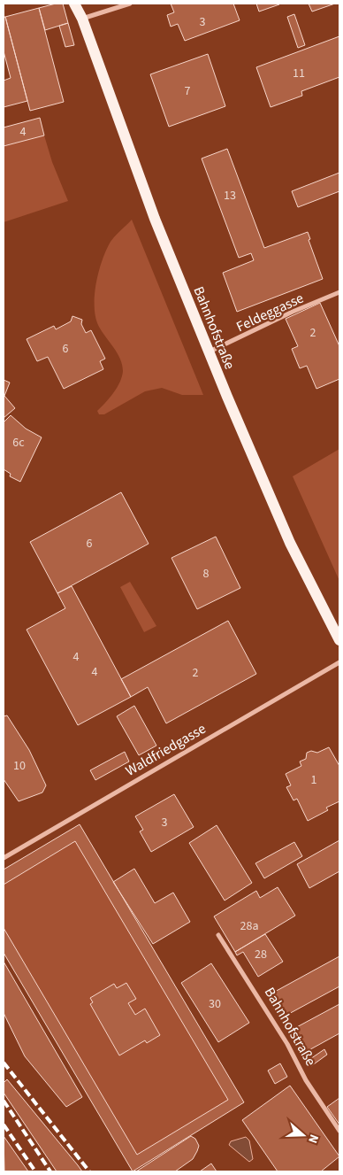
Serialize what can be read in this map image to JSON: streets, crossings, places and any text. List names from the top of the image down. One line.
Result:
{"streets":{"main road":["Bahnhofstraße"],"street":["Feldeggasse","Waldfriedgasse"]},"crossings":[["Feldeggasse","Bahnhofstraße"]],"house_numbers":["3","11","7","4","13","2","6","6c","6","8","4","4","2","10","1","3","28a","28","30"],"north":"right"}
